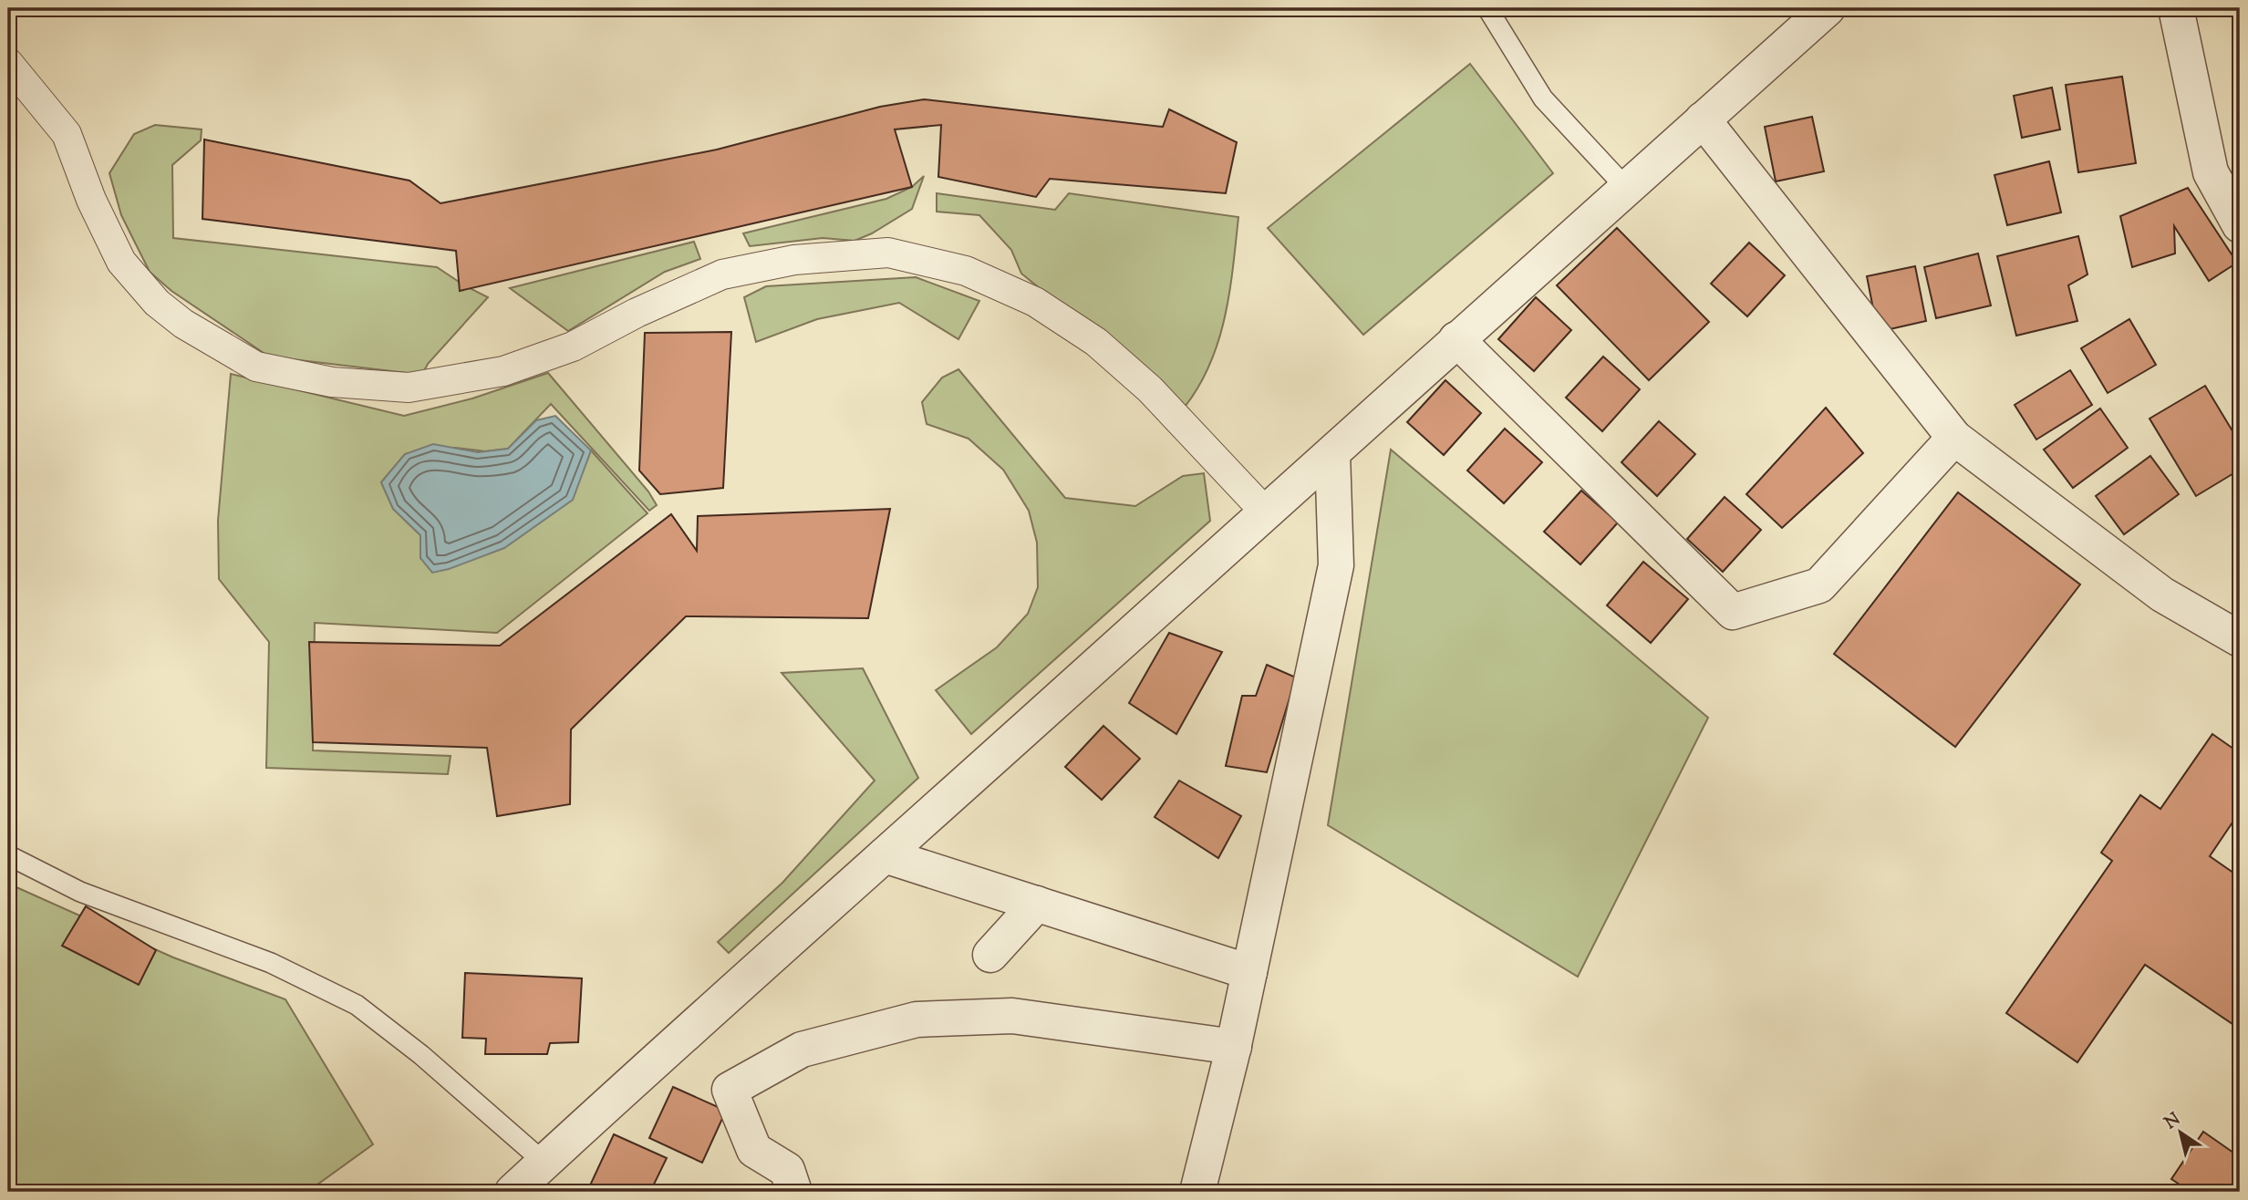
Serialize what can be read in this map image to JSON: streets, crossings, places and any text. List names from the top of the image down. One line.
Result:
{"north":"top left"}
